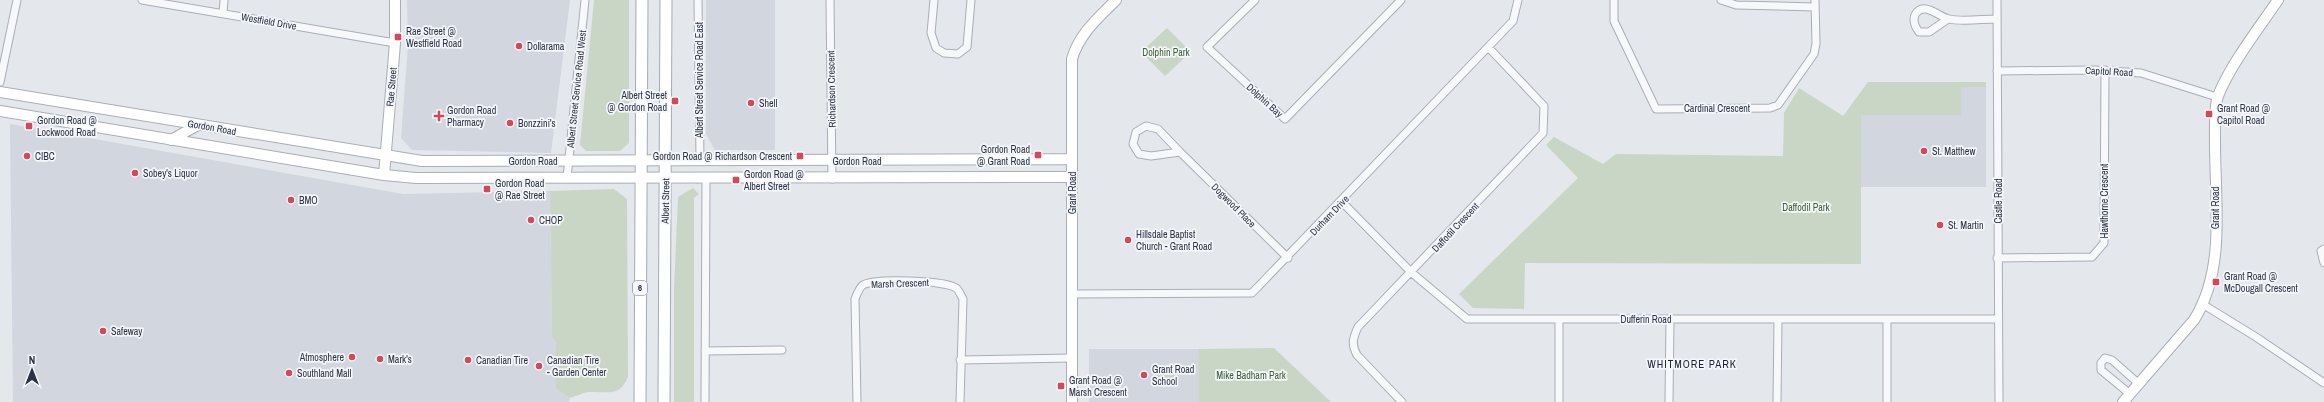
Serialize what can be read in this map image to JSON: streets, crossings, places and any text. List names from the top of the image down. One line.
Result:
{"streets":{"main road":["Albert Street","6"],"street":["Westfield Drive","Capitol Road","Albert Street Service Road East","Rae Street","Albert Street Service Road West","Richardson Crescent","Dolphin Bay","Cardinal Crescent","Gordon Road","Grant Road","Castle Road","Hawthorne Crescent","Dogwood Place","Durham Drive","Daffodil Crescent","Marsh Crescent","Dufferin Road"]},"crossings":[["Westfield Drive","Rae Street"],["Capitol Road","Grant Road"],["Capitol Road","Castle Road"],["Capitol Road","Hawthorne Crescent"],["Albert Street Service Road East","Gordon Road"],["Rae Street","Gordon Road"],["Albert Street Service Road West","Gordon Road"],["Richardson Crescent","Gordon Road"],["Gordon Road","Grant Road"],["Gordon Road","Albert Street"],["Gordon Road","6"],["Grant Road","Durham Drive"],["Castle Road","Hawthorne Crescent"],["Castle Road","Dufferin Road"],["Dogwood Place","Durham Drive"],["Durham Drive","Daffodil Crescent"],["Durham Drive","Dufferin Road"],["Daffodil Crescent","Dufferin Road"]],"districts":["WHITMORE PARK"],"parks":["Dolphin Park","Daffodil Park","Mike Badham Park"],"places":{"transit":["Rae Street @ Westfield Road","Albert Street @ Gordon Road","Grant Road @ Capitol Road","Gordon Road @ Lockwood Road","Gordon Road @ Grant Road","Gordon Road @ Richardson Crescent","Gordon Road @ Albert Street","Gordon Road @ Rae Street","Grant Road @ McDougall Crescent","Grant Road @ Marsh Crescent"],"other":["Dollarama","Shell","Bonzzini's","St. Matthew","CIBC","Sobey's Liquor","BMO","CHOP","St. Martin","Hillsdale Baptist Church - Grant Road","Safeway","Atmosphere","Mark's","Canadian Tire","Canadian Tire - Garden Center","Southland Mall","Grant Road School"],"health":["Gordon Road Pharmacy"]},"north":"top"}
